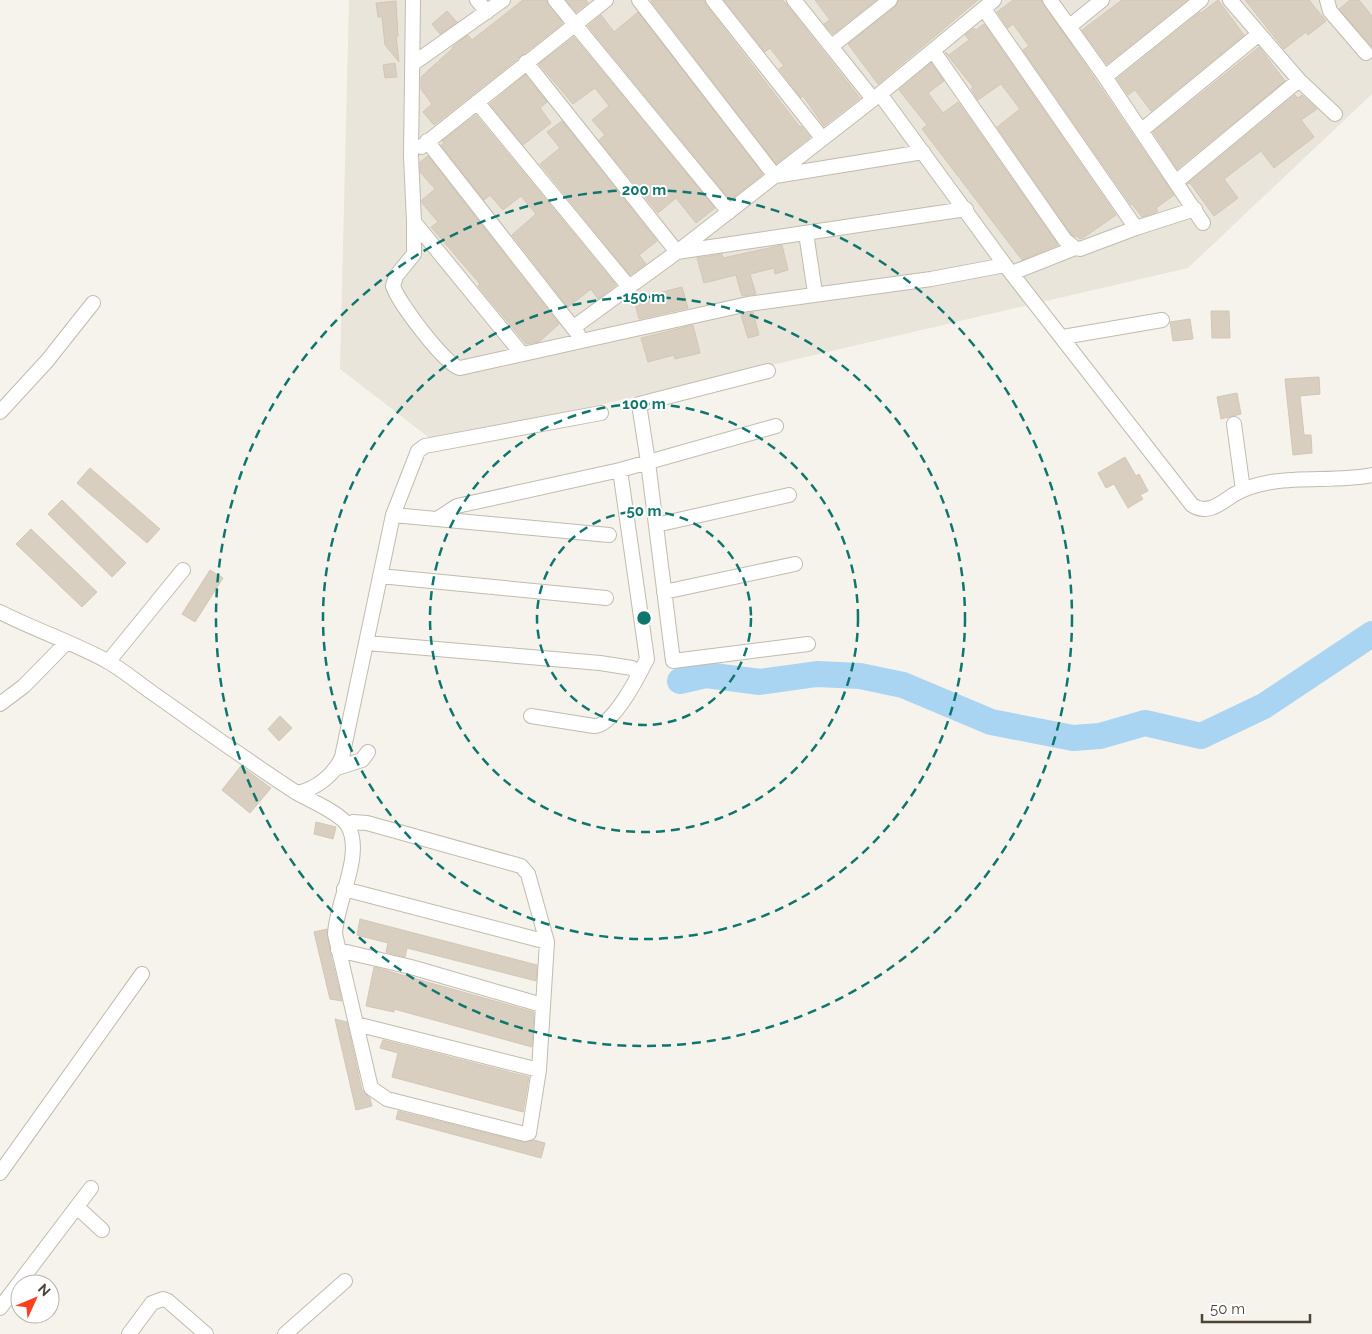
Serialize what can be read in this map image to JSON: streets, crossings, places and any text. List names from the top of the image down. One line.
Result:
{"scale_bar":"50 m","north":"top right","rings":["200 m","150 m","100 m","50 m"]}
